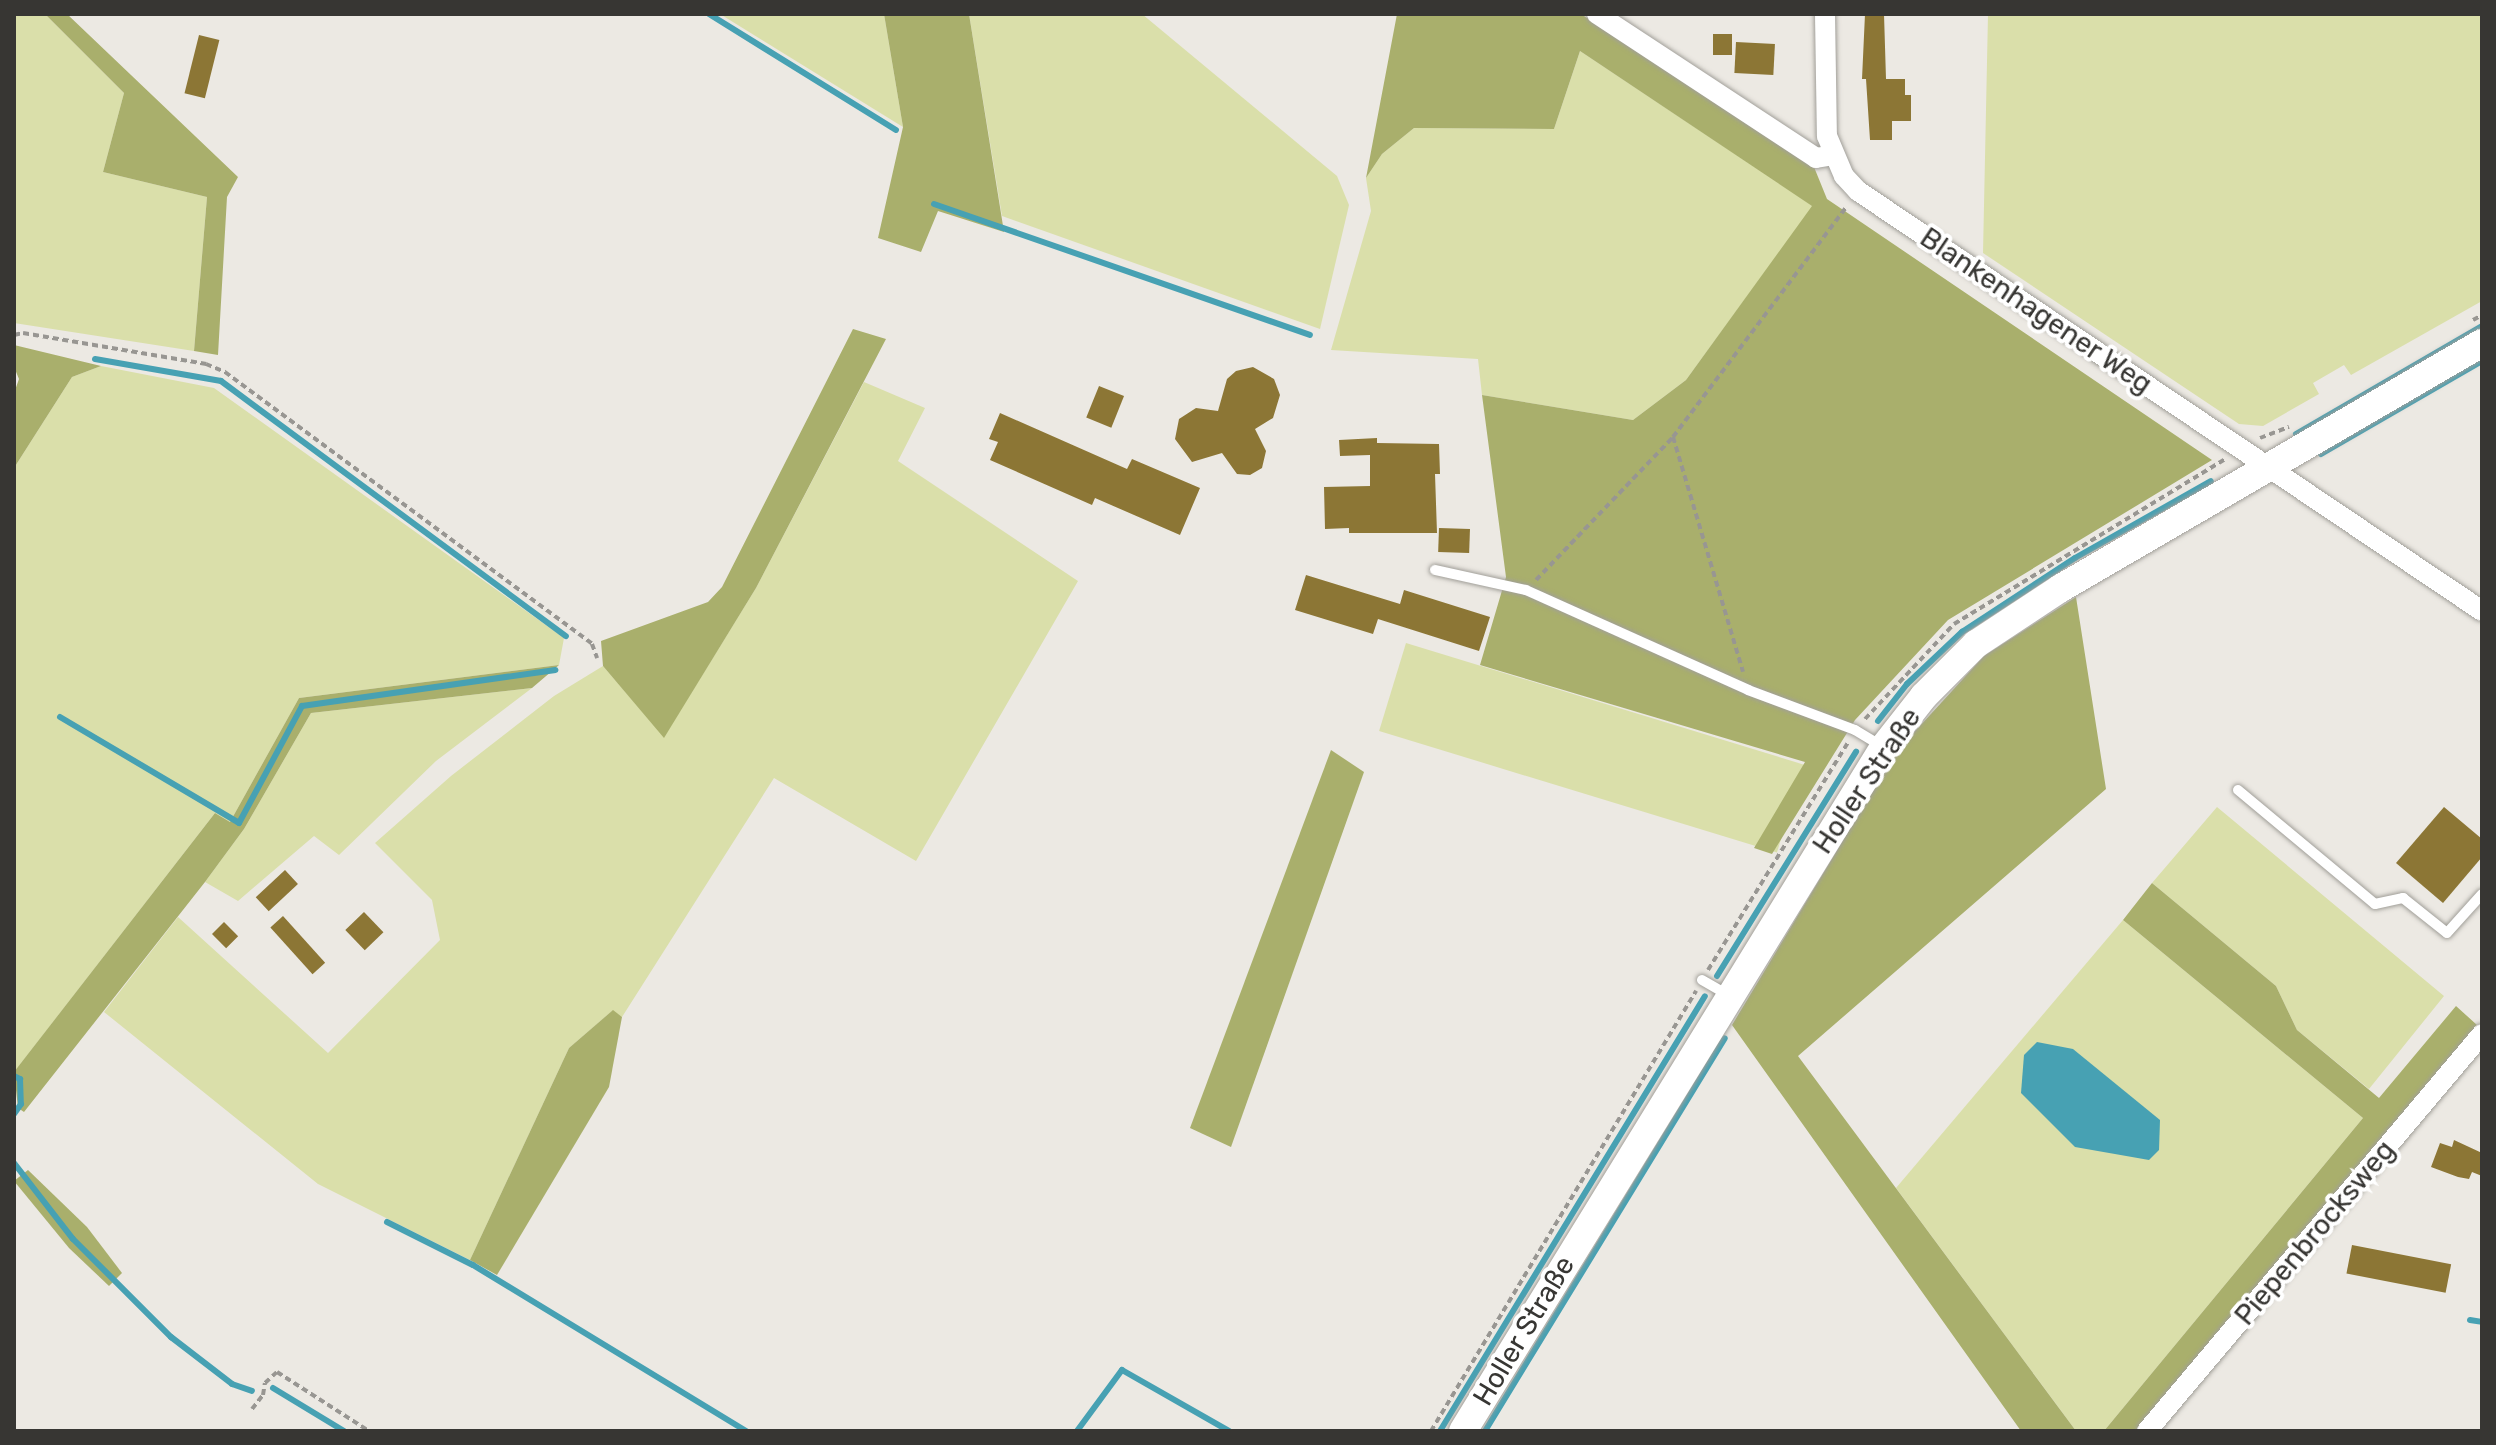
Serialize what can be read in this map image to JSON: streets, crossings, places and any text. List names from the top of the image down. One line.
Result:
{"streets":{"street":["Blankenhagener Weg","Holler Straße","Piepenbrocksweg"]},"crossings":[["Blankenhagener Weg","Holler Straße"]]}
